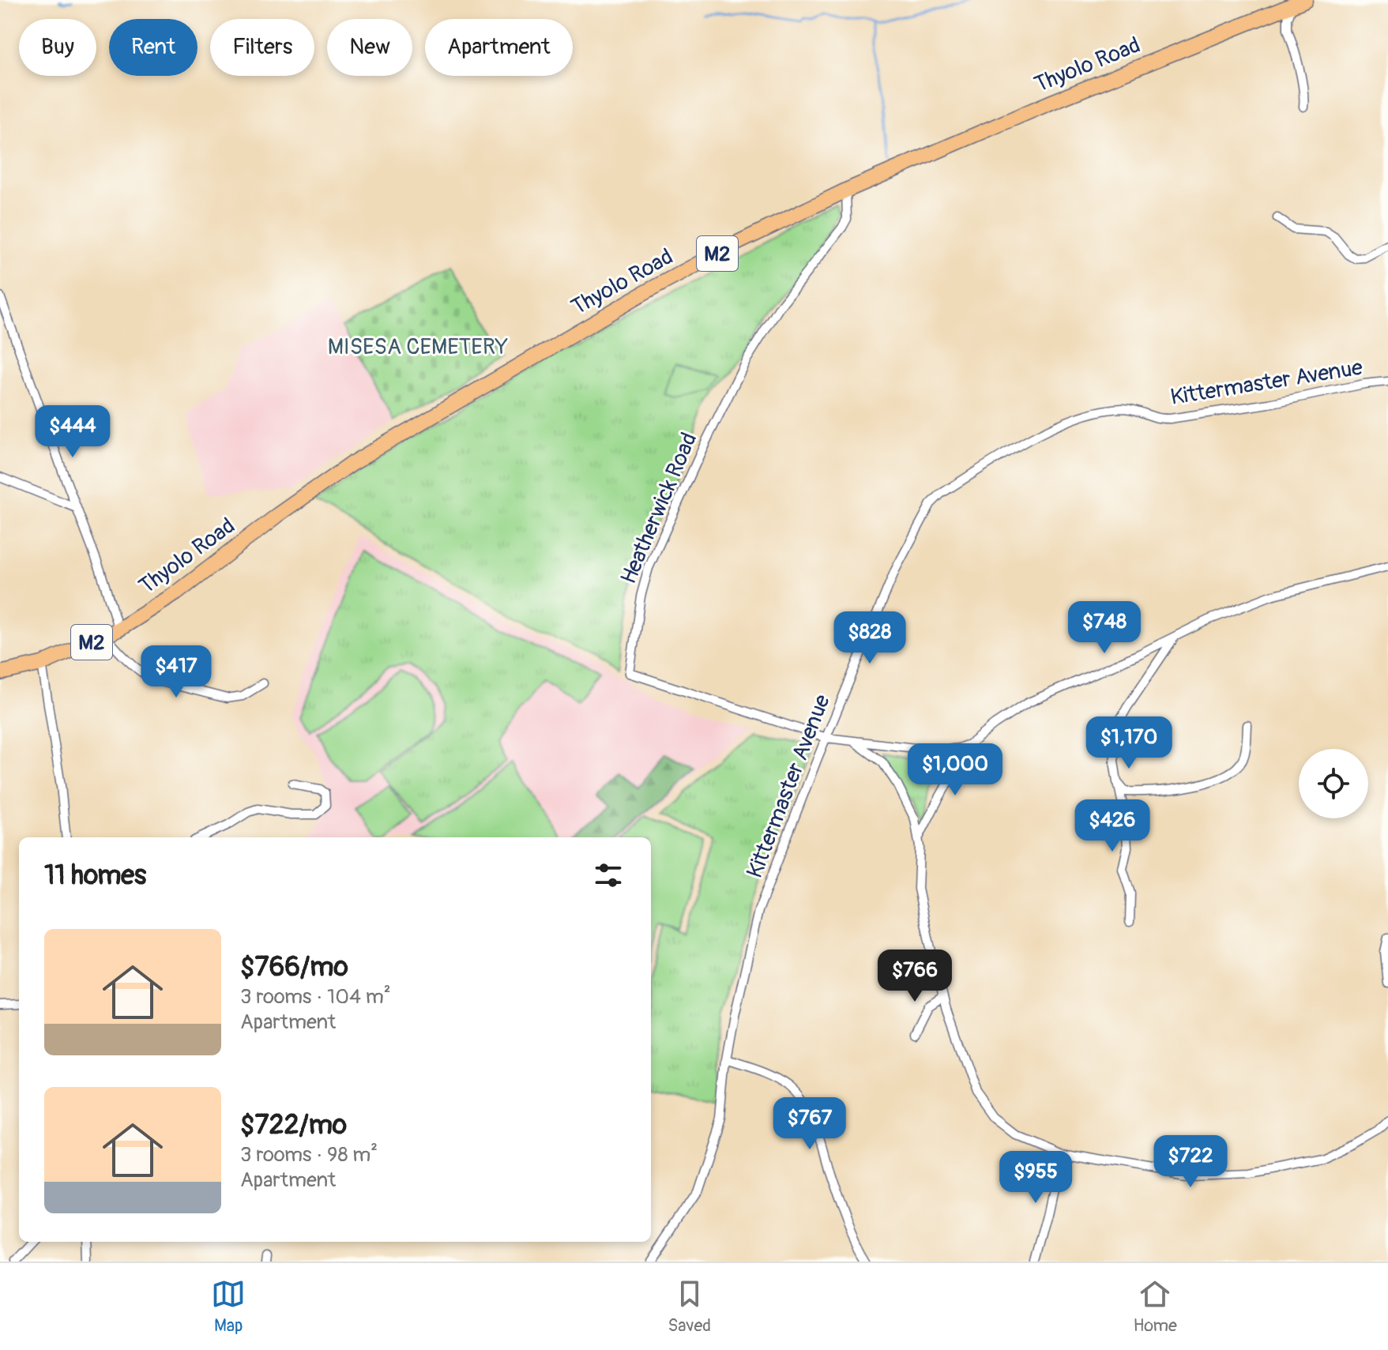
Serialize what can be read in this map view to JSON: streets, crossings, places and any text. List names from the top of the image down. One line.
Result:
{"streets":{"highway":["Thyolo Road","M2"],"street":["Kittermaster Avenue","Heatherwick Road"]},"crossings":[["Thyolo Road","Heatherwick Road"],["Kittermaster Avenue","Heatherwick Road"]],"parks":["MISESA CEMETERY"],"page":{"chip":["Buy","Rent","Filters","New","Apartment"],"price":["$444","$748","$828","$417","$1,170","$1,000","$426","$766","$767","$722","$955"],"heading":"11 homes","list":[{"name":"$766/mo","note":"3 rooms · 104 m² · Apartment"},{"name":"$722/mo","note":"3 rooms · 98 m² · Apartment"}],"tabs":["Map","Saved","Home"]}}
